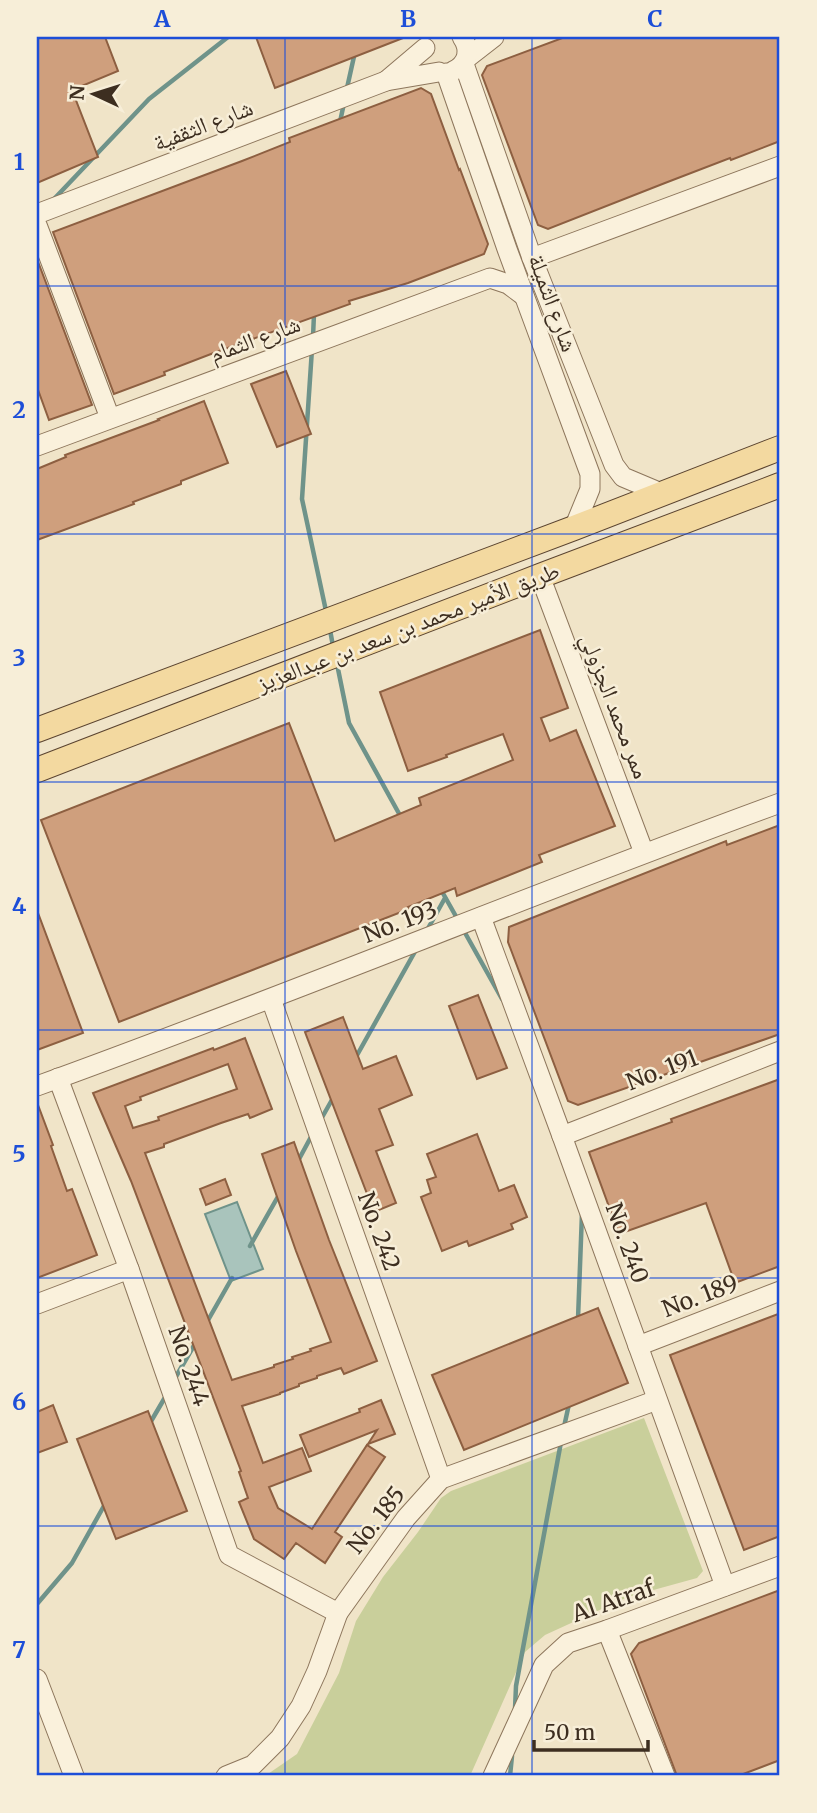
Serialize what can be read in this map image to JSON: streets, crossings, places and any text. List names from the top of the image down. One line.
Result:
{"streets":{"main road":["طريق الأمير محمد بن سعد بن عبدالعزيز"],"street":["شارع الثقفية","شارع الثميلة","شارع الثمام","ممر محمد الجزولي","No. 193","No. 191","No. 242","No. 240","No. 189","No. 244","No. 185","Al Atraf"]},"crossings":[["شارع الثميلة","طريق الأمير محمد بن سعد بن عبدالعزيز"],["طريق الأمير محمد بن سعد بن عبدالعزيز","ممر محمد الجزولي"],["ممر محمد الجزولي","No. 193"],["No. 193","No. 242"],["No. 193","No. 240"],["No. 193","No. 244"],["No. 191","No. 240"],["No. 242","No. 185"],["No. 240","No. 189"],["No. 240","No. 185"],["No. 240","Al Atraf"],["No. 244","No. 185"]],"scale_bar":"50 m","north":"left","grid":{"columns":["A","B","C"],"rows":["1","2","3","4","5","6","7"]}}
